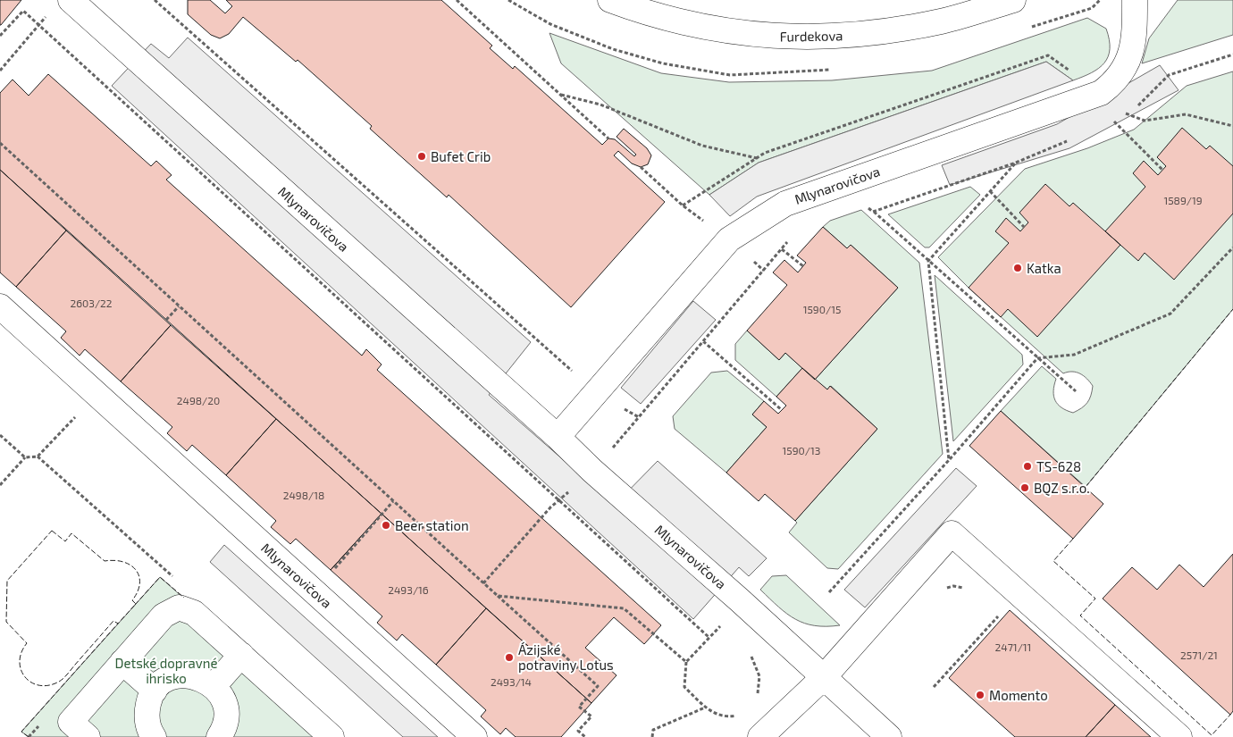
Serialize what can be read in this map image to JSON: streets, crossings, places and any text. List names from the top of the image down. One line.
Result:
{"streets":{"street":["Furdekova","Mlynarovičova"]},"parks":["Detské dopravné ihrisko"],"places":["Bufet Crib","Katka","TS-628","BQZ s.r.o.","Beer station","Ázijské potraviny Lotus","Momento"],"house_numbers":["1589/19","2603/22","1590/15","2498/20","1590/13","2498/18","2493/16","2471/11","2571/21","2493/14"]}
